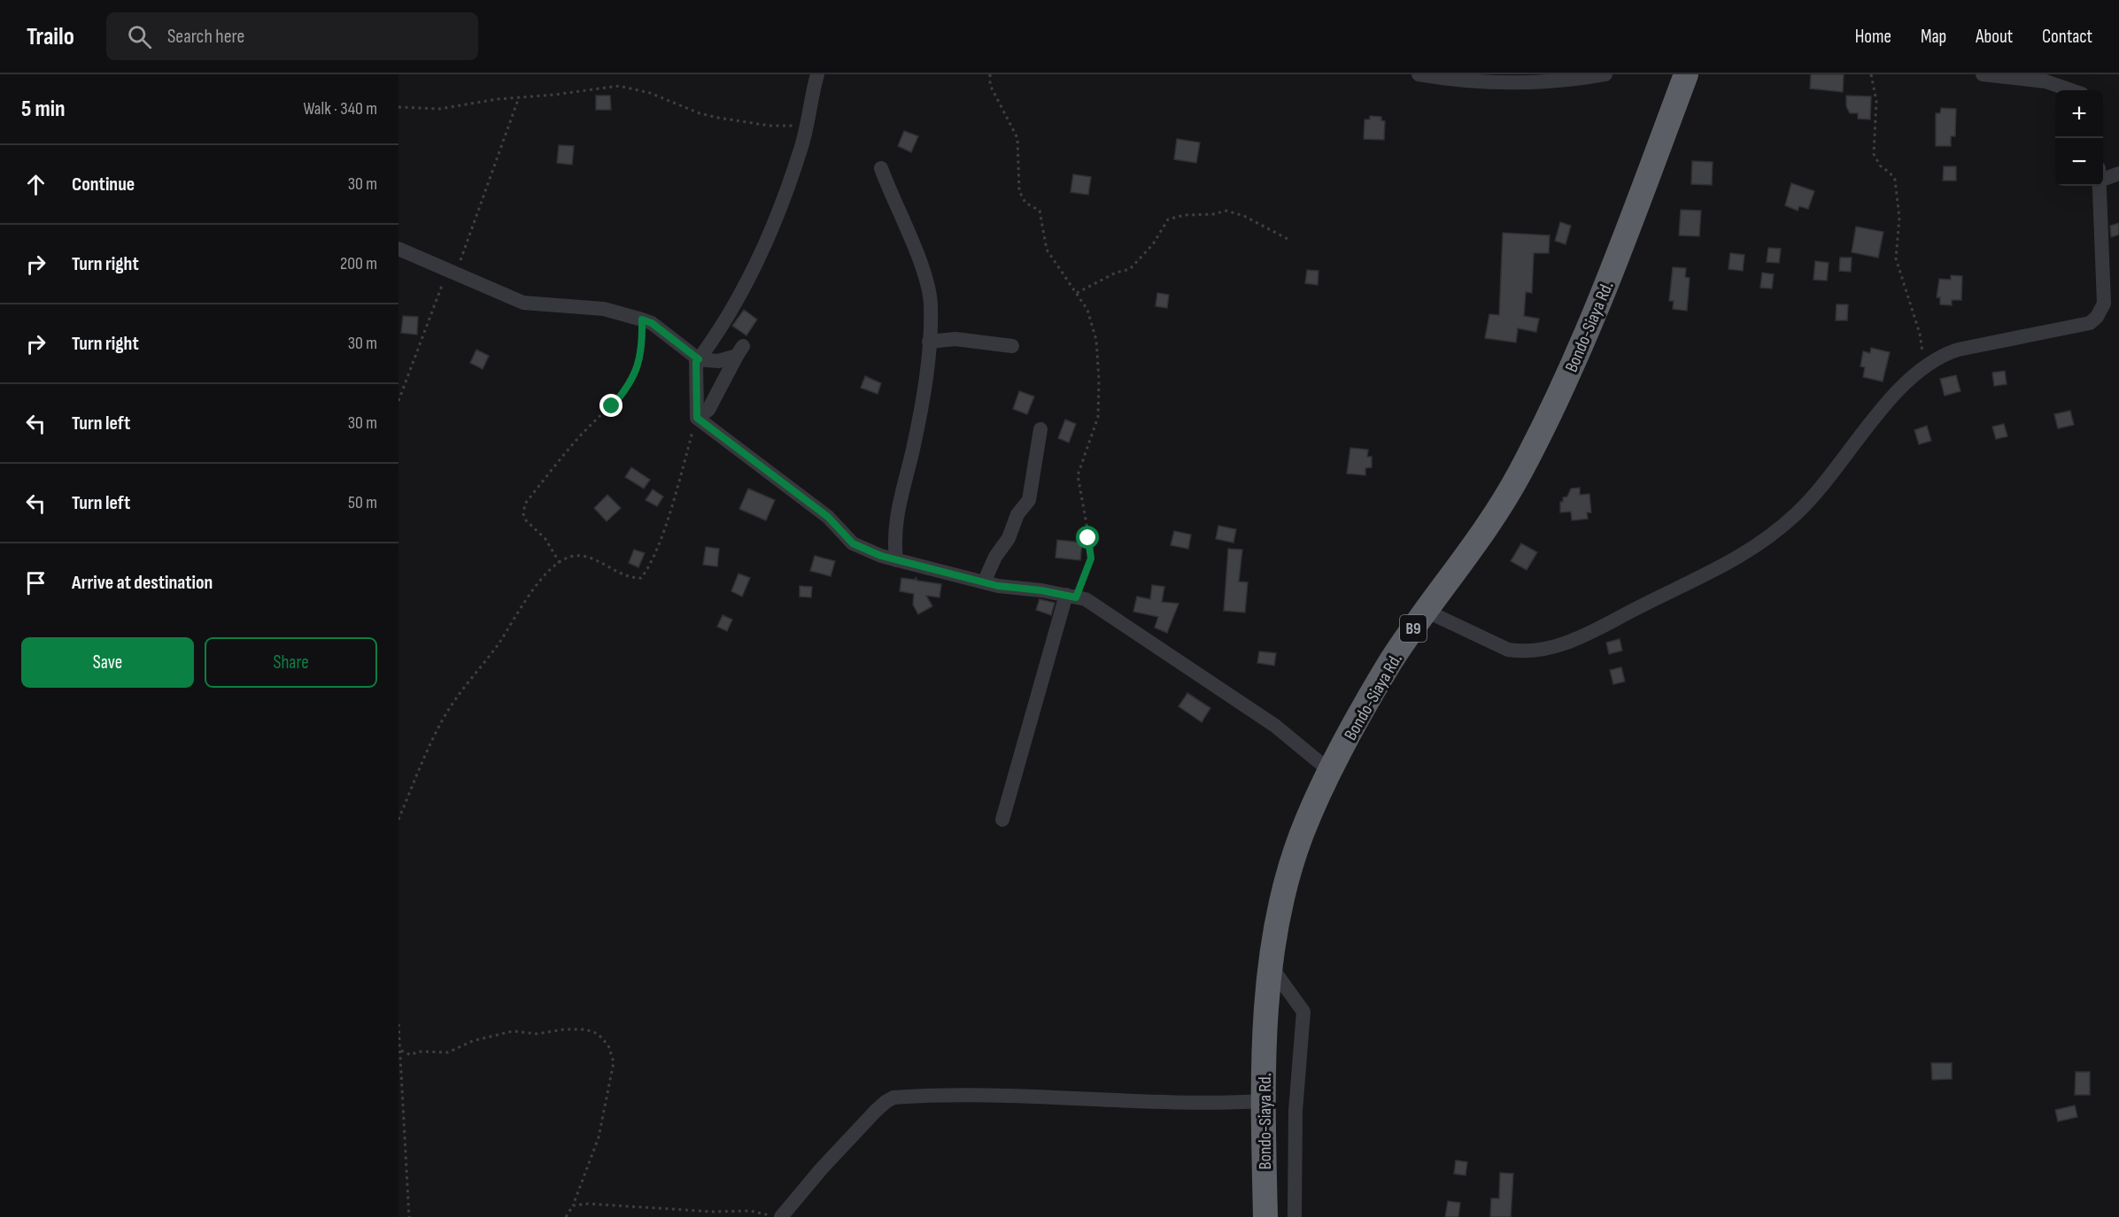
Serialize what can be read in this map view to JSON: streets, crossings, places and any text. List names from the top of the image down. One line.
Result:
{"streets":{"highway":["Bondo-Siaya Rd.","B9"]},"page":{"header":"Trailo","search":"Search here","nav":["Home","Map","About","Contact"],"heading":["5 min","Walk · 340 m"],"map_buttons":["+","−"],"list":[["Continue","30 m"],["Turn right","200 m"],["Turn right","30 m"],["Turn left","30 m"],["Turn left","50 m"],"Arrive at destination"],"buttons":["Save","Share"]}}
